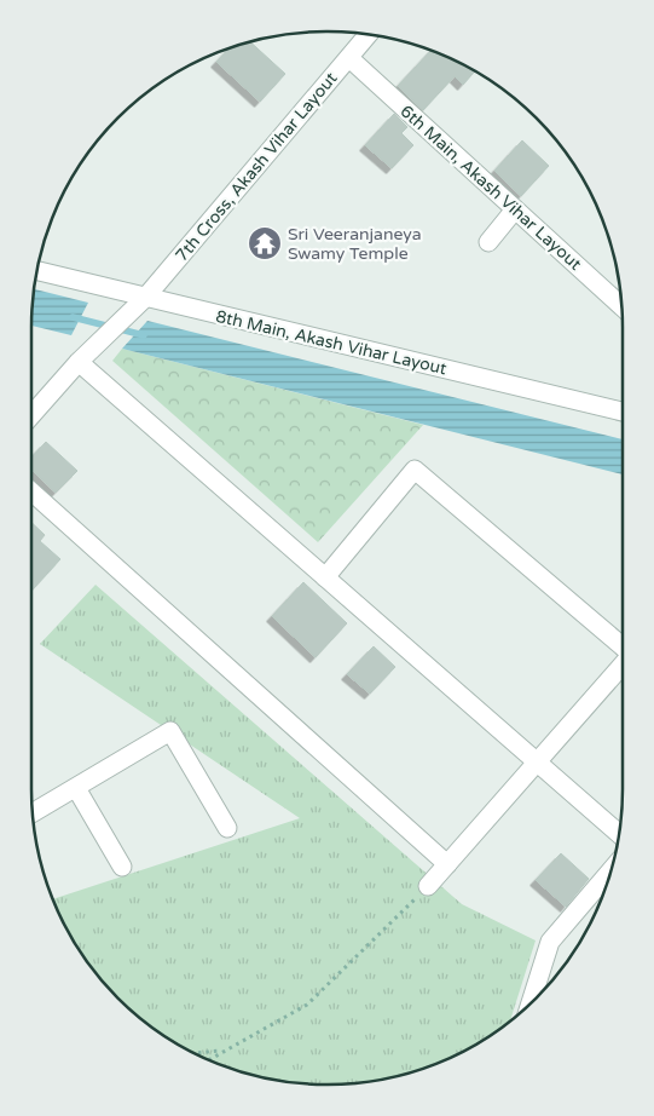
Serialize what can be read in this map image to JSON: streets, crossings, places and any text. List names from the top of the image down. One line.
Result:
{"streets":{"street":["7th Cross, Akash Vihar Layout","6th Main, Akash Vihar Layout","8th Main, Akash Vihar Layout"]},"crossings":[["7th Cross, Akash Vihar Layout","6th Main, Akash Vihar Layout"],["7th Cross, Akash Vihar Layout","8th Main, Akash Vihar Layout"]],"places":{"temple":["Sri Veeranjaneya Swamy Temple"]}}
